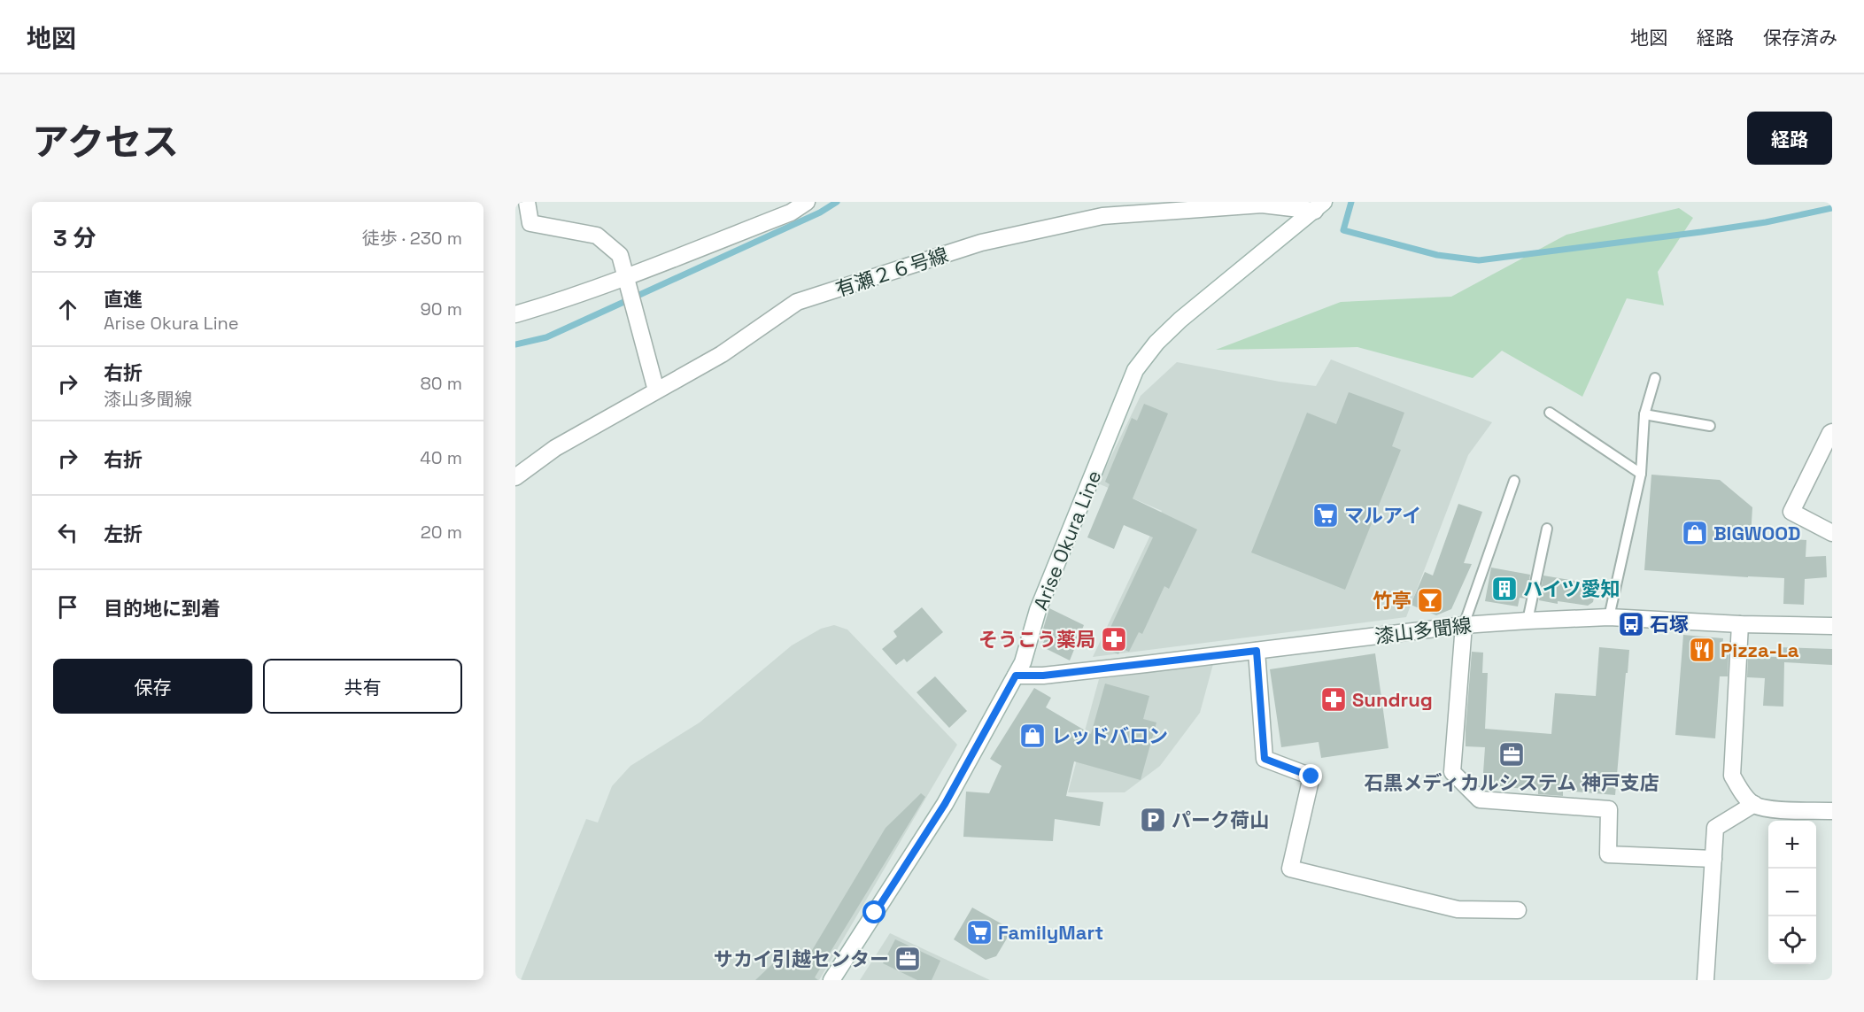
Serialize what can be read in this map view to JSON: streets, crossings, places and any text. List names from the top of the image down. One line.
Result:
{"streets":{"street":["有瀬２６号線","Arise Okura Line","漆山多聞線"]},"crossings":[["有瀬２６号線","Arise Okura Line"],["Arise Okura Line","漆山多聞線"]],"places":{"supermarket":["マルアイ","FamilyMart"],"shop":["BIGWOOD","レッドバロン"],"building":["ハイツ愛知"],"bar":["竹亭"],"bus stop":["石塚"],"pharmacy":["そうこう薬局","Sundrug"],"restaurant":["Pizza-La"],"office":["石黒メディカルシステム 神戸支店","サカイ引越センター"],"parking":["パーク荷山"]},"page":{"header":"地図","nav":["地図","経路","保存済み"],"title":"アクセス","buttons":["経路",["保存","共有"]],"heading":["3 分","徒歩 · 230 m"],"list":[["直進","Arise Okura Line","90 m"],["右折","漆山多聞線","80 m"],["右折","40 m"],["左折","20 m"],"目的地に到着"],"map_buttons":["+","−"]}}
